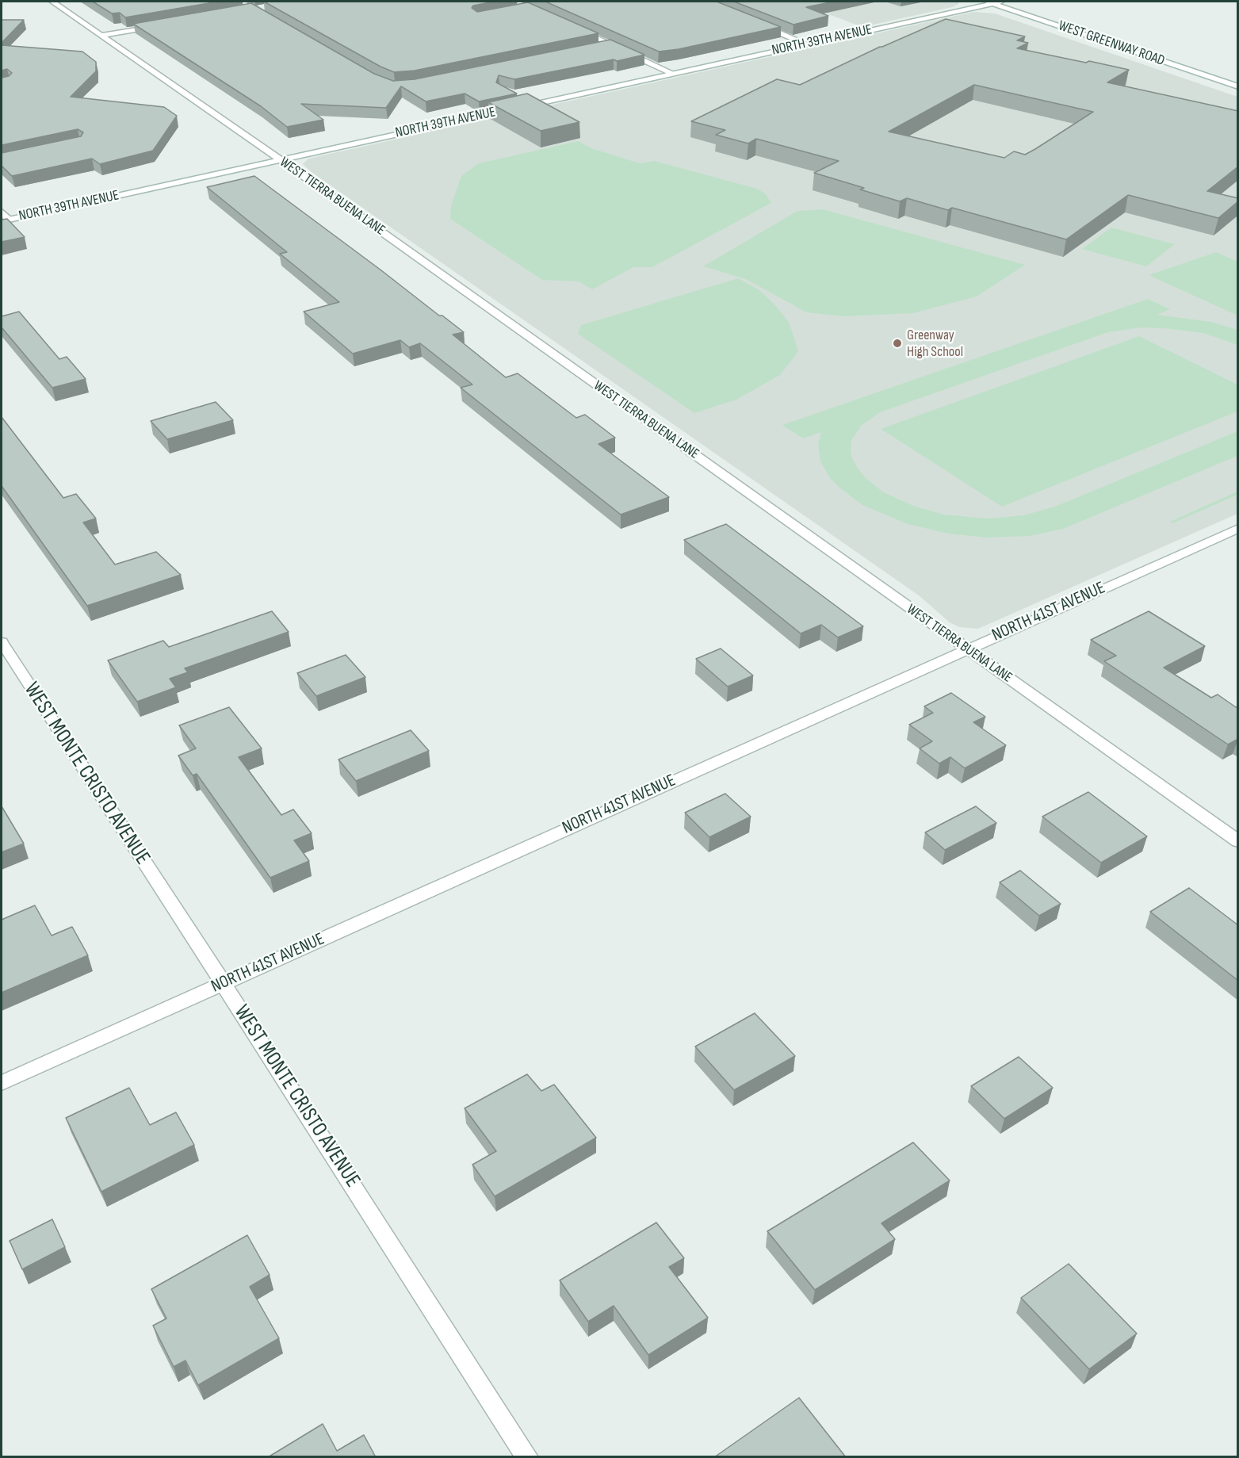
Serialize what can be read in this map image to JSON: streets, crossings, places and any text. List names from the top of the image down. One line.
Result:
{"streets":{"street":["NORTH 39TH AVENUE","WEST GREENWAY ROAD","WEST TIERRA BUENA LANE","NORTH 41ST AVENUE","WEST MONTE CRISTO AVENUE"]},"crossings":[["NORTH 39TH AVENUE","WEST GREENWAY ROAD"],["NORTH 39TH AVENUE","WEST TIERRA BUENA LANE"],["WEST TIERRA BUENA LANE","NORTH 41ST AVENUE"],["NORTH 41ST AVENUE","WEST MONTE CRISTO AVENUE"]],"places":["Greenway High School"]}
